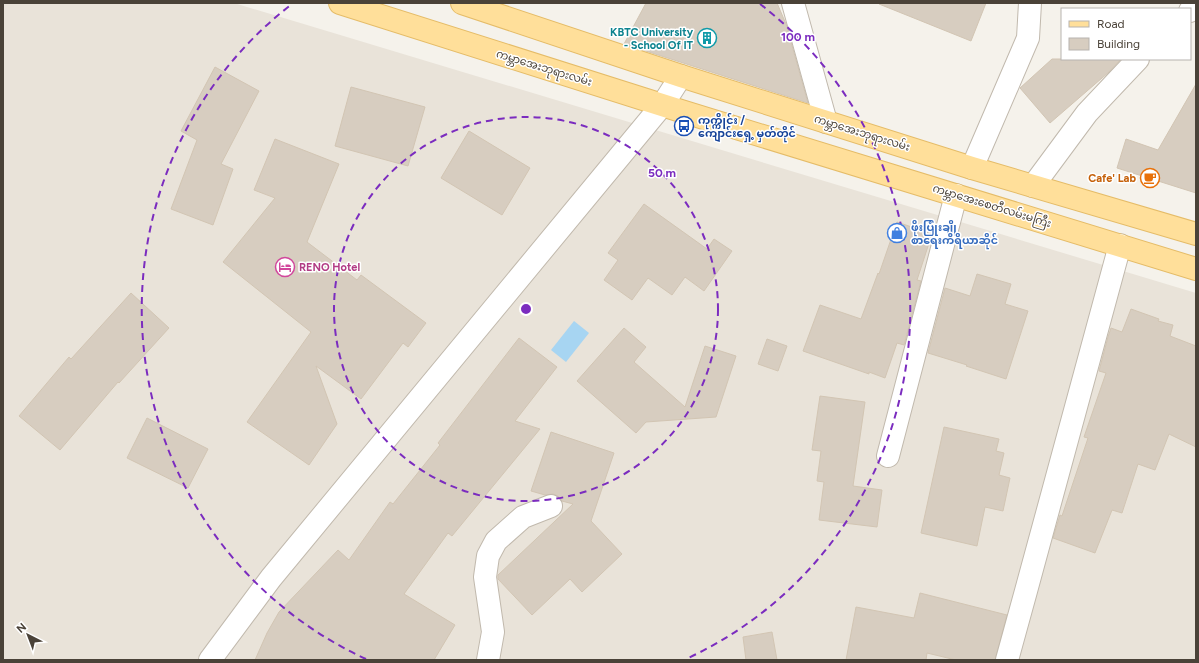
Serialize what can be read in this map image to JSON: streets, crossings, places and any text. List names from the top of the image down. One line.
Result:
{"streets":{"main road":["ကမ္ဘာအေးဘုရားလမ်း","ကမ္ဘာအေးစေတီလမ်းမကြီး"]},"crossings":[["ကမ္ဘာအေးဘုရားလမ်း","ကမ္ဘာအေးစေတီလမ်းမကြီး"]],"places":{"building":["KBTC University - School Of IT"],"bus stop":["ကုက္ကိုင်း / ကျောင်းရှေ့ မှတ်တိုင်"],"cafe":["Cafe' Lab"],"shop":["ဖိုးပြုံးချို စာရေးကိရိယာဆိုင်"],"hotel":["RENO Hotel"]},"legend":["Road","Building"],"north":"top left","rings":["100 m","50 m"]}
